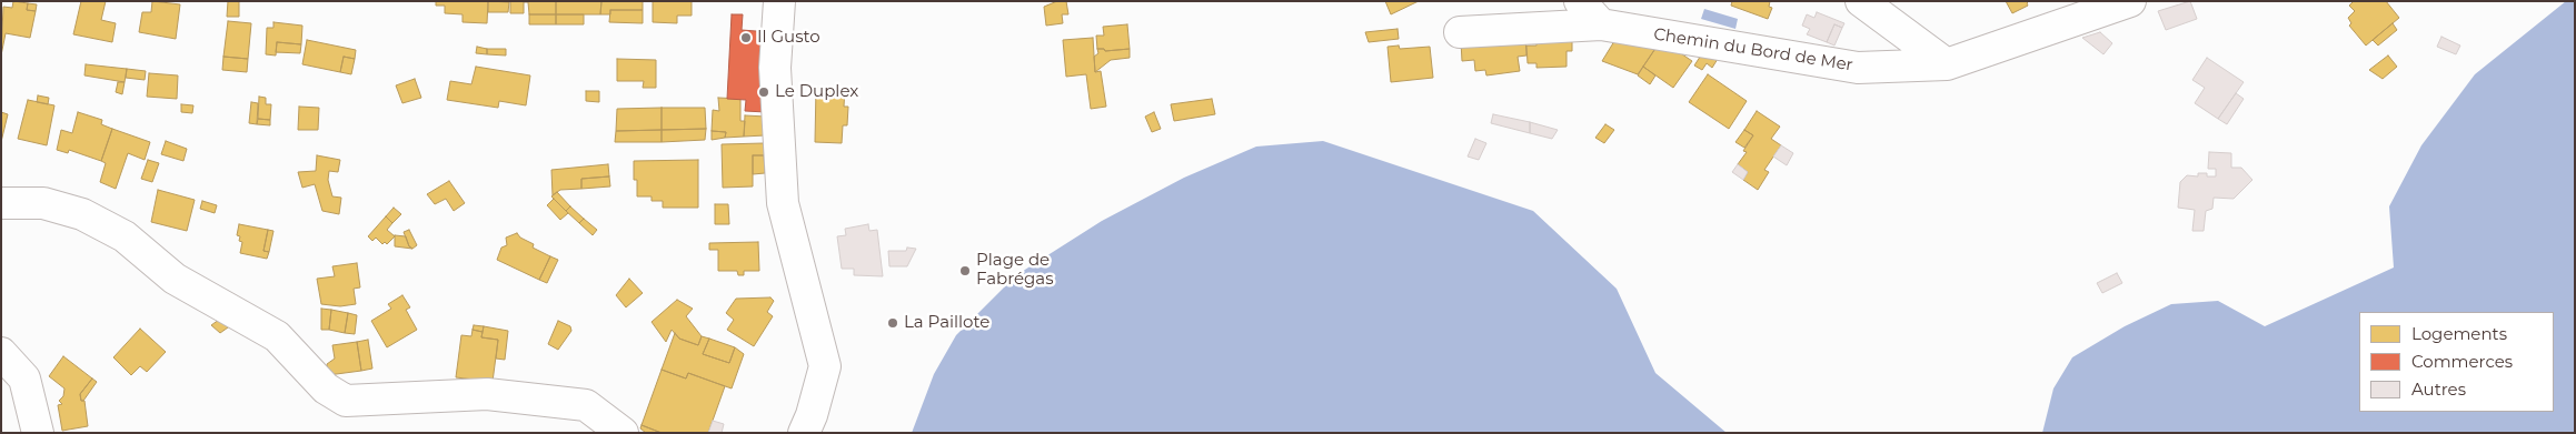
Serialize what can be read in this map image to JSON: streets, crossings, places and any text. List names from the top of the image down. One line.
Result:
{"streets":{"street":["Chemin du Bord de Mer"]},"places":["Il Gusto","Le Duplex","Plage de Fabrégas","La Paillote"],"legend":["Logements","Commerces","Autres"]}
